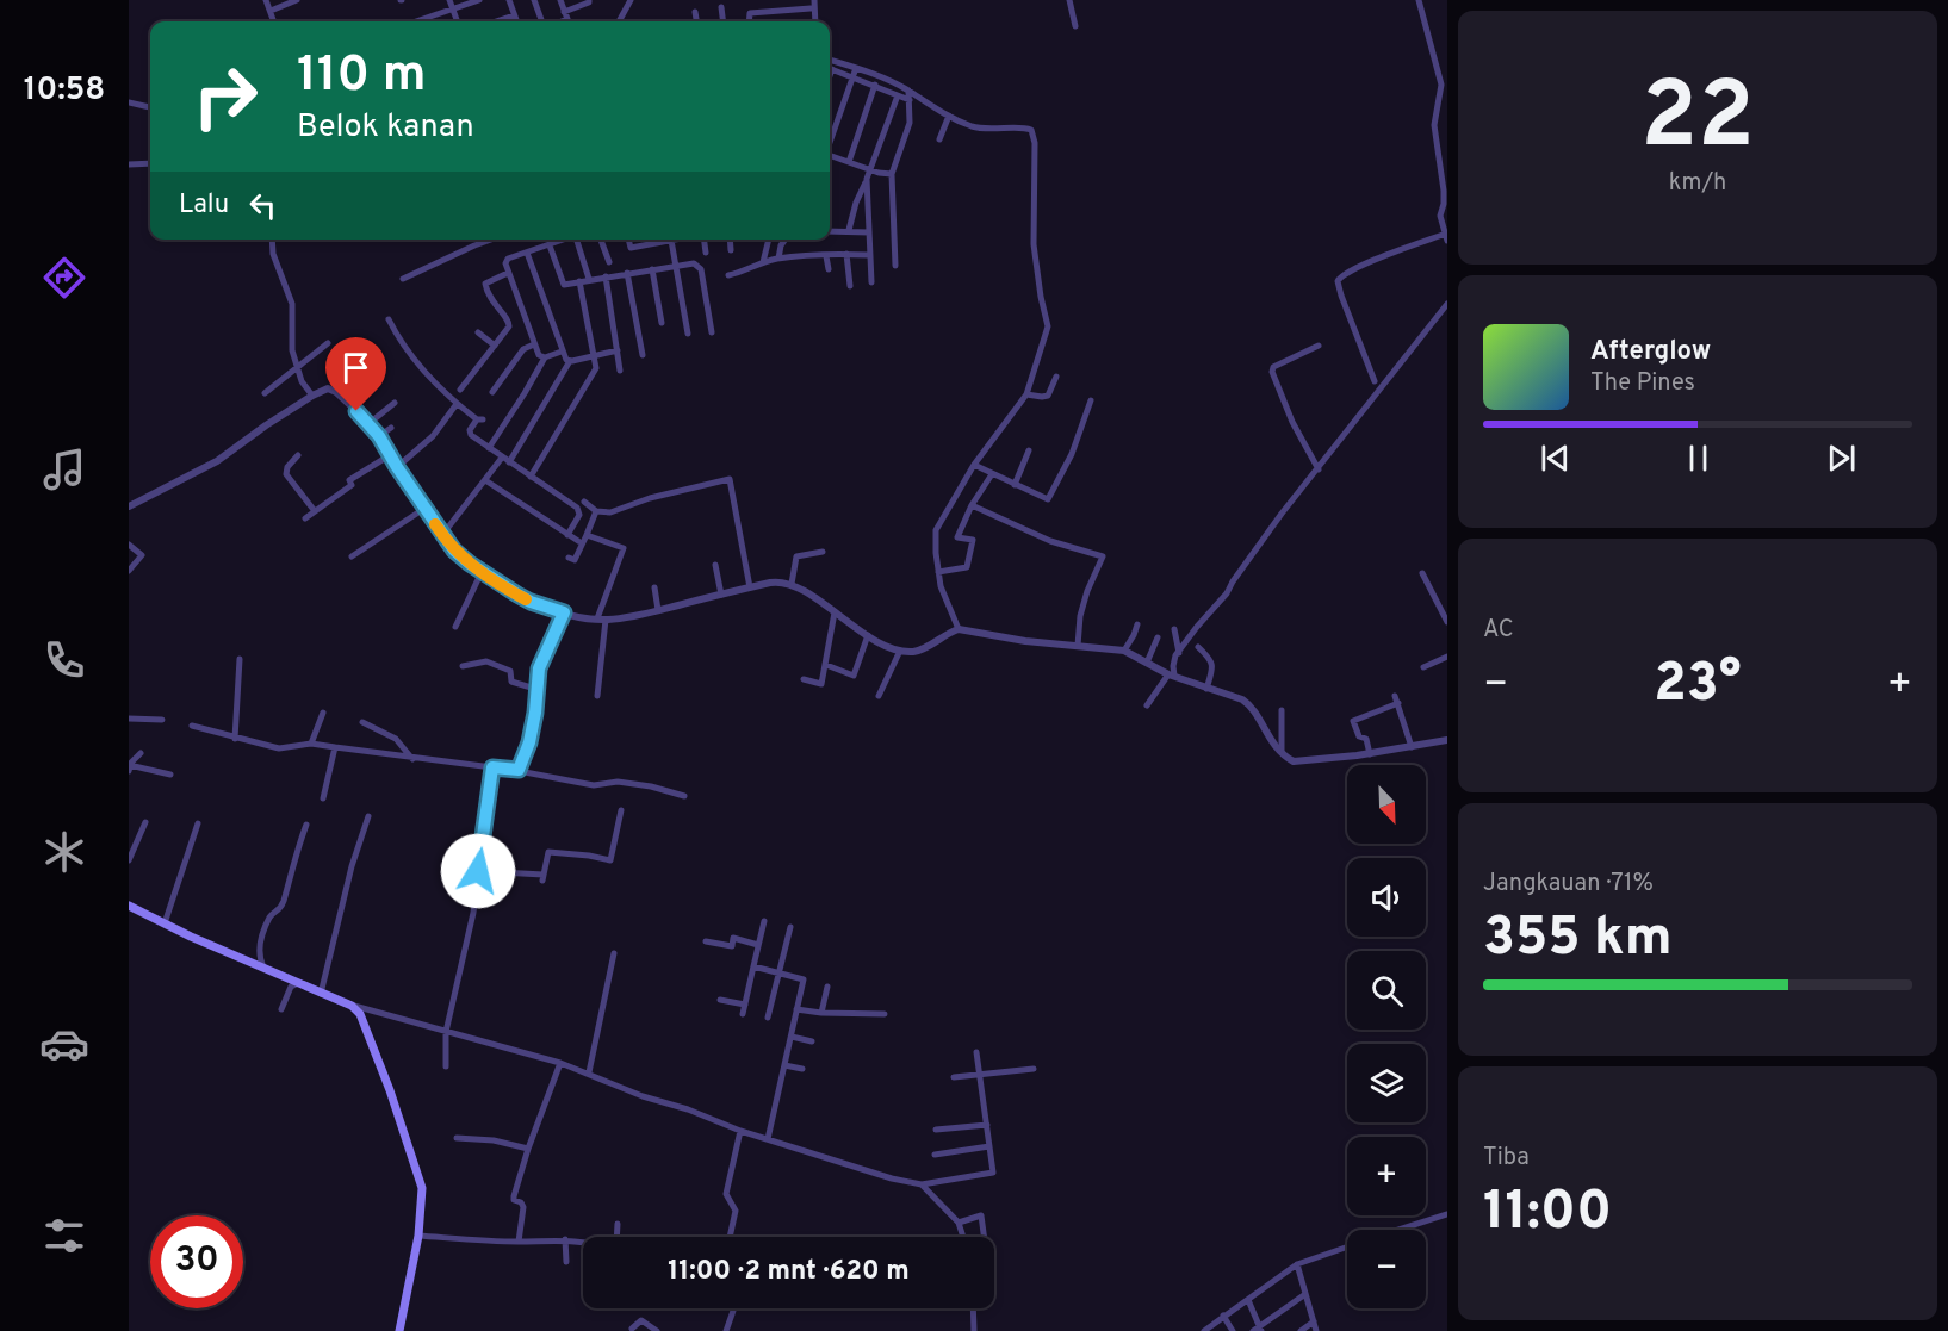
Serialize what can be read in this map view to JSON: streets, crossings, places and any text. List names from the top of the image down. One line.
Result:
{"north":"bottom right","page":{"tabs":"10:58","tile":[["22","km/h"],"AC",["Jangkauan · 71%","355 km"],["Tiba","11:00"]],"turn":["110 m","Belok kanan"],"then":"Lalu","song":["Afterglow","The Pines"],"heat":["−","23°","+"],"map_buttons":["+","−"],"limit":"30","trip":"11:00 · 2 mnt · 620 m"}}
